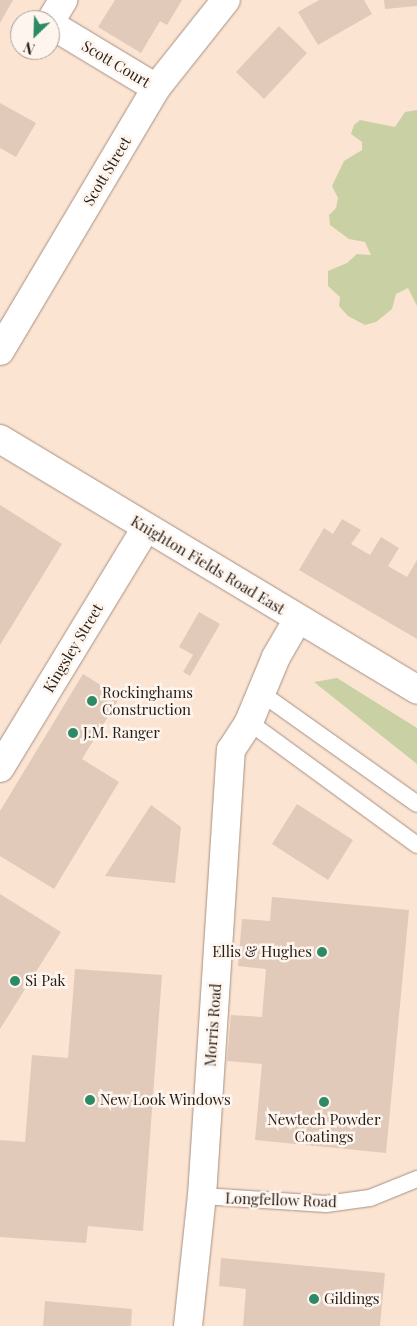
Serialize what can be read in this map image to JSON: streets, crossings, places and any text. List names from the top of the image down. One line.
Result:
{"streets":{"street":["Scott Court","Scott Street","Knighton Fields Road East","Kingsley Street","Morris Road"],"lane":["Longfellow Road"]},"crossings":[["Scott Court","Scott Street"],["Knighton Fields Road East","Kingsley Street"],["Knighton Fields Road East","Morris Road"],["Morris Road","Longfellow Road"]],"places":["Rockinghams Construction","J.M. Ranger","Ellis & Hughes","Si Pak","New Look Windows","Newtech Powder Coatings","Gildings"],"north":"bottom left"}
